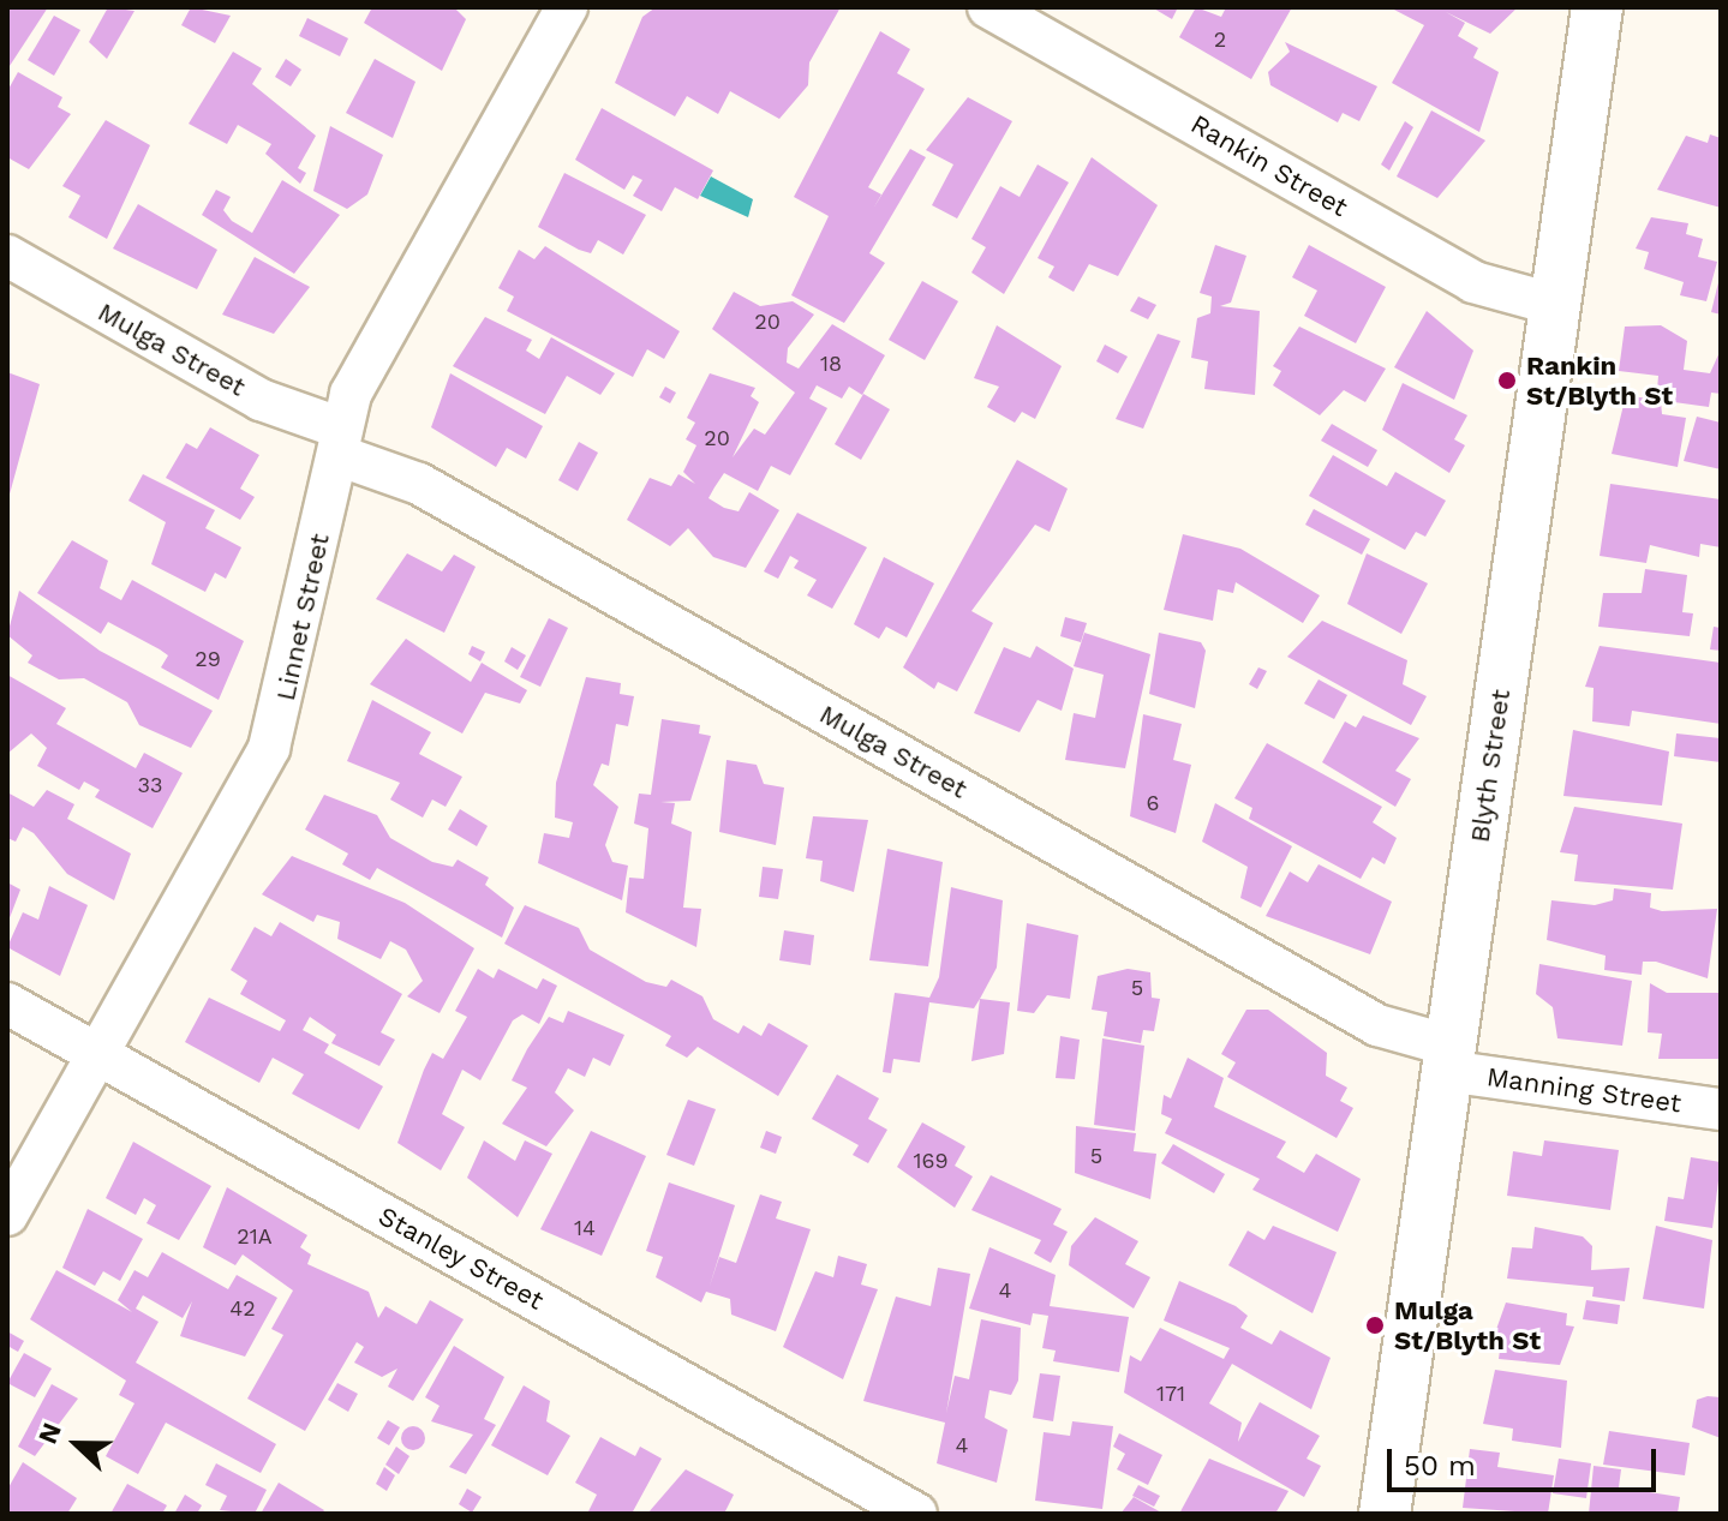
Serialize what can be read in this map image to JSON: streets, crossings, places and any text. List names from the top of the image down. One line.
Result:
{"streets":{"street":["Rankin Street","Mulga Street","Linnet Street","Blyth Street","Manning Street","Stanley Street"]},"crossings":[["Rankin Street","Blyth Street"],["Mulga Street","Linnet Street"],["Mulga Street","Blyth Street"],["Mulga Street","Manning Street"],["Linnet Street","Stanley Street"],["Blyth Street","Manning Street"]],"places":["Rankin St/Blyth St","Mulga St/Blyth St"],"house_numbers":["2","20","18","20","29","33","6","5","5","169","14","21A","4","42","171","4"],"scale_bar":"50 m","north":"left"}
